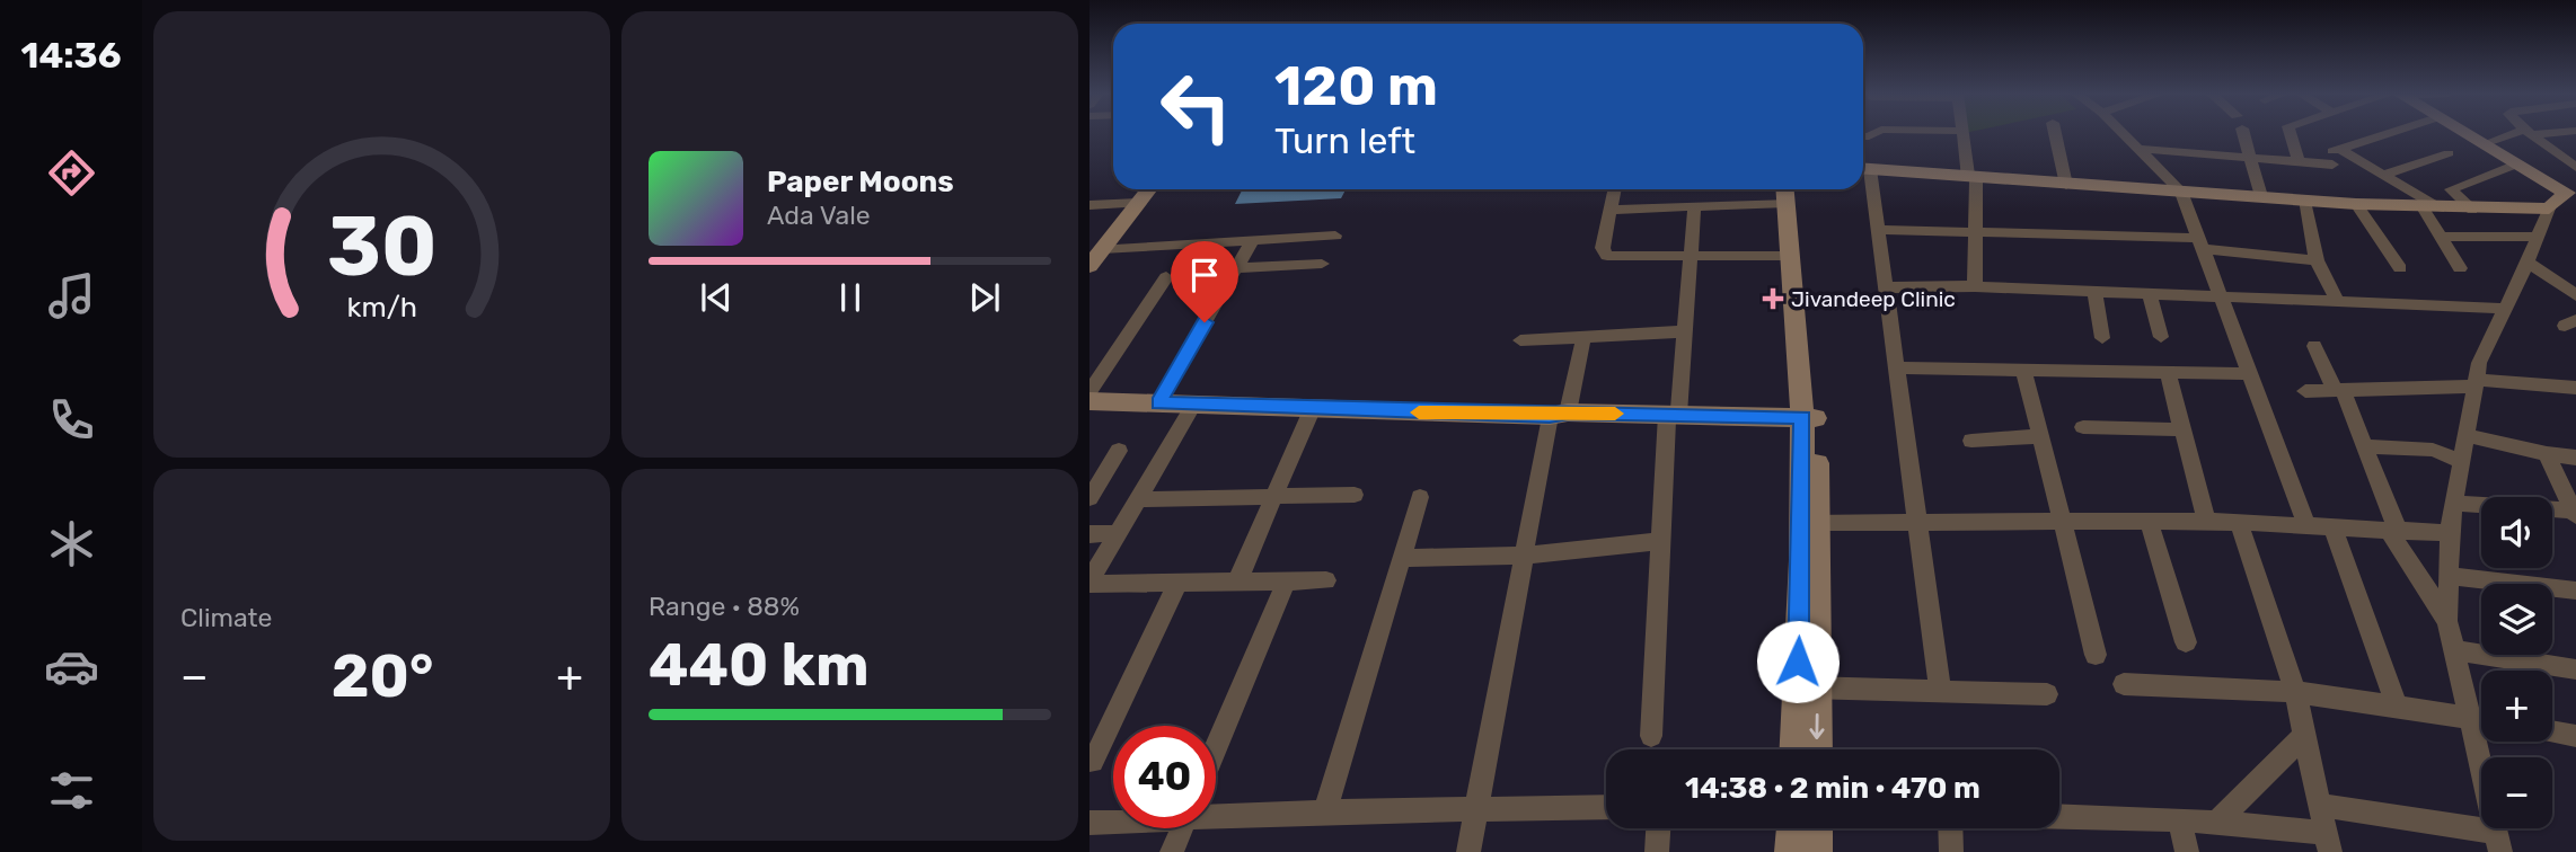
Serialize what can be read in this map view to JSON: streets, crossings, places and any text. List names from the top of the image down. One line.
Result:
{"places":{"health":["Jivandeep Clinic"]},"page":{"tabs":"14:36","turn":["120 m","Turn left"],"song":["Paper Moons","Ada Vale"],"tile":["Climate",["Range · 88%","440 km"]],"map_buttons":["+","−"],"heat":["−","20°","+"],"limit":"40","trip":"14:38 · 2 min · 470 m","gauge":["30","km/h"]}}
